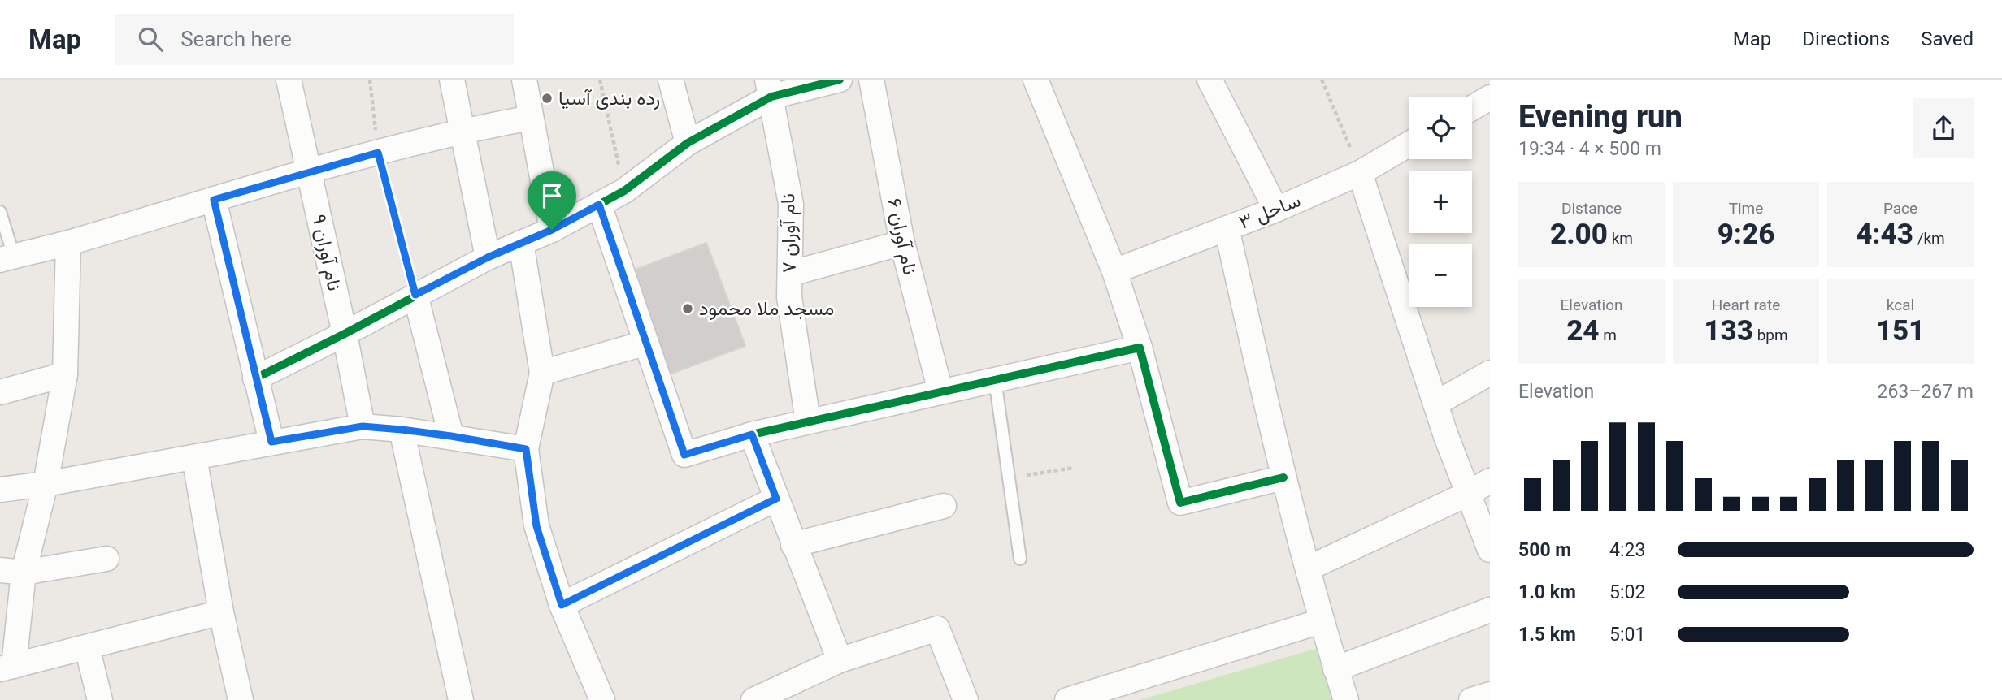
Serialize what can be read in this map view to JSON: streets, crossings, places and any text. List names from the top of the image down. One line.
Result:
{"streets":{"street":["ساحل ۳","نام آوران ۷","نام آوران ۶","نام آوران ۹"]},"places":["رده بندی آسیا","مسجد ملا محمود"],"page":{"header":"Map","search":"Search here","nav":["Map","Directions","Saved"],"heading":["Evening run","19:34 · 4 × 500 m"],"map_buttons":["+","−"],"stats":[["Distance","2.00 km"],["Time","9:26"],["Pace","4:43 /km"],["Elevation","24 m"],["Heart rate","133 bpm"],["kcal","151"]],"chart":["Elevation","263–267 m"],"list":[{"name":"500 m","note":"4:23"},{"name":"1.0 km","note":"5:02"},{"name":"1.5 km","note":"5:01"}]}}
